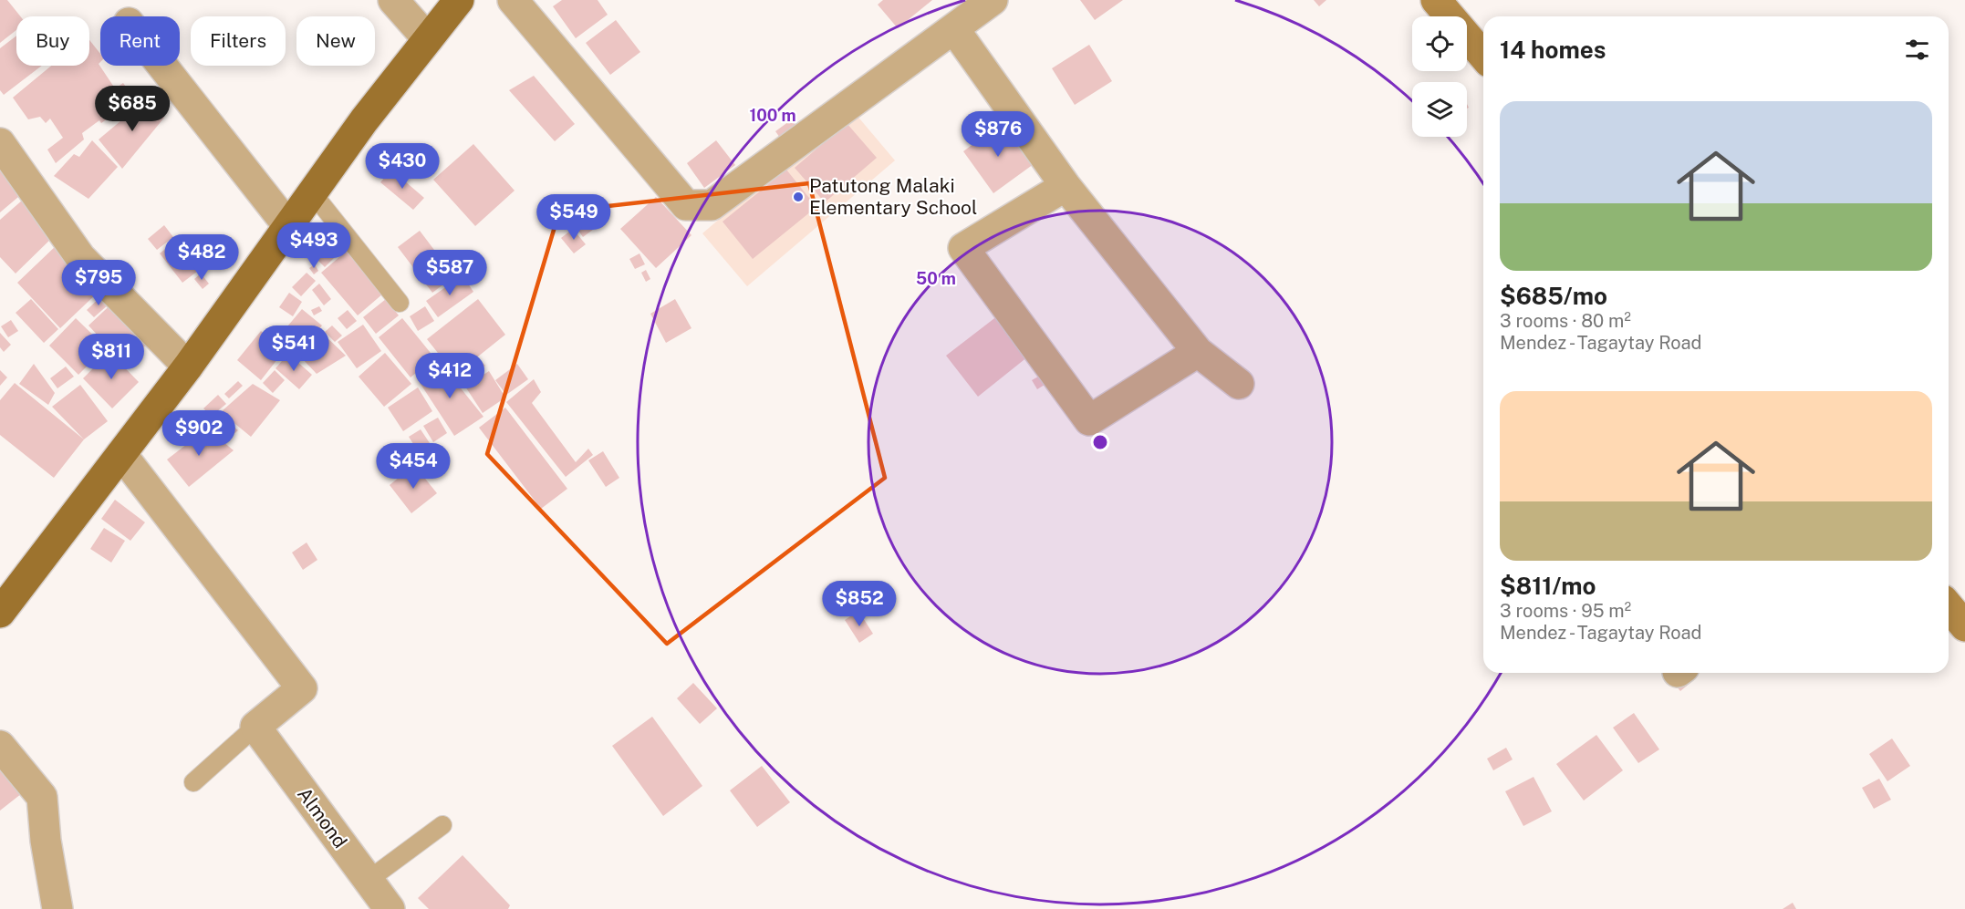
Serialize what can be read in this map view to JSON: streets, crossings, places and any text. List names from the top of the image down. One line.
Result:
{"streets":{"street":["Almond"]},"places":["Patutong Malaki Elementary School"],"page":{"chip":["Buy","Rent","Filters","New"],"heading":"14 homes","list":[{"name":"$685/mo","note":"3 rooms · 80 m² · Mendez - Tagaytay Road"},{"name":"$811/mo","note":"3 rooms · 95 m² · Mendez - Tagaytay Road"}],"price":["$685","$876","$430","$549","$493","$482","$587","$795","$541","$811","$412","$902","$454","$852"]},"rings":["100 m","50 m"]}
